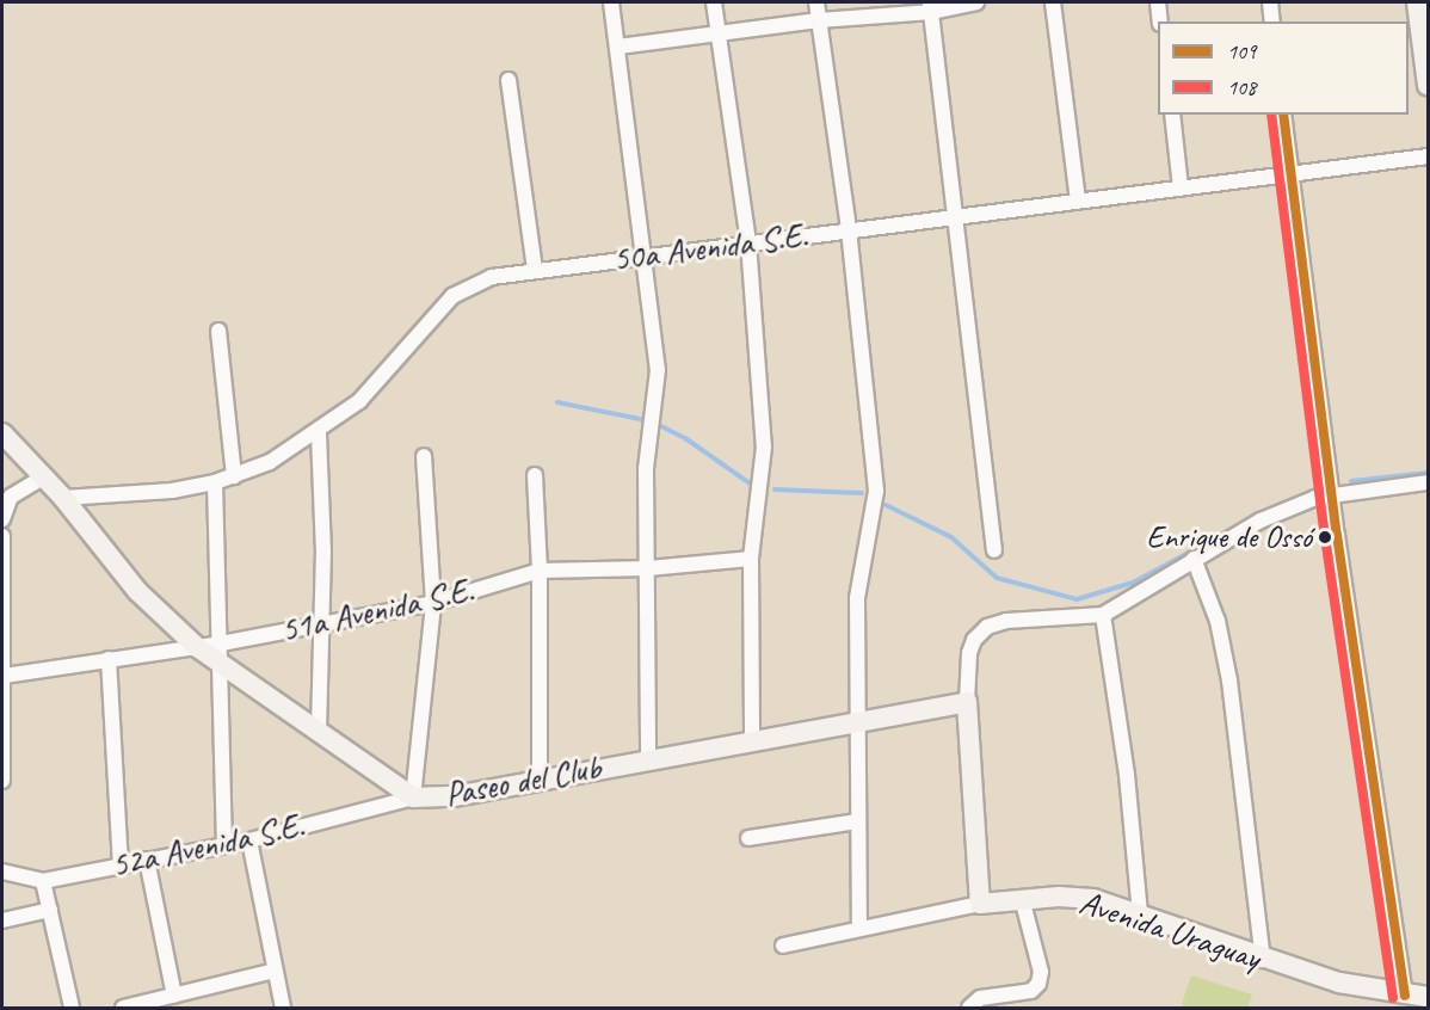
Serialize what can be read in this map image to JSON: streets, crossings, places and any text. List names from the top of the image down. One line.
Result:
{"streets":{"street":["50a Avenida S.E.","51a Avenida S.E.","Paseo del Club","52a Avenida S.E.","Avenida Uraguay"]},"crossings":[["50a Avenida S.E.","Paseo del Club"],["51a Avenida S.E.","Paseo del Club"],["Paseo del Club","52a Avenida S.E."]],"places":["Enrique de Ossó"],"lines":["transit line 109","transit line 108"],"legend":["109","108"]}
